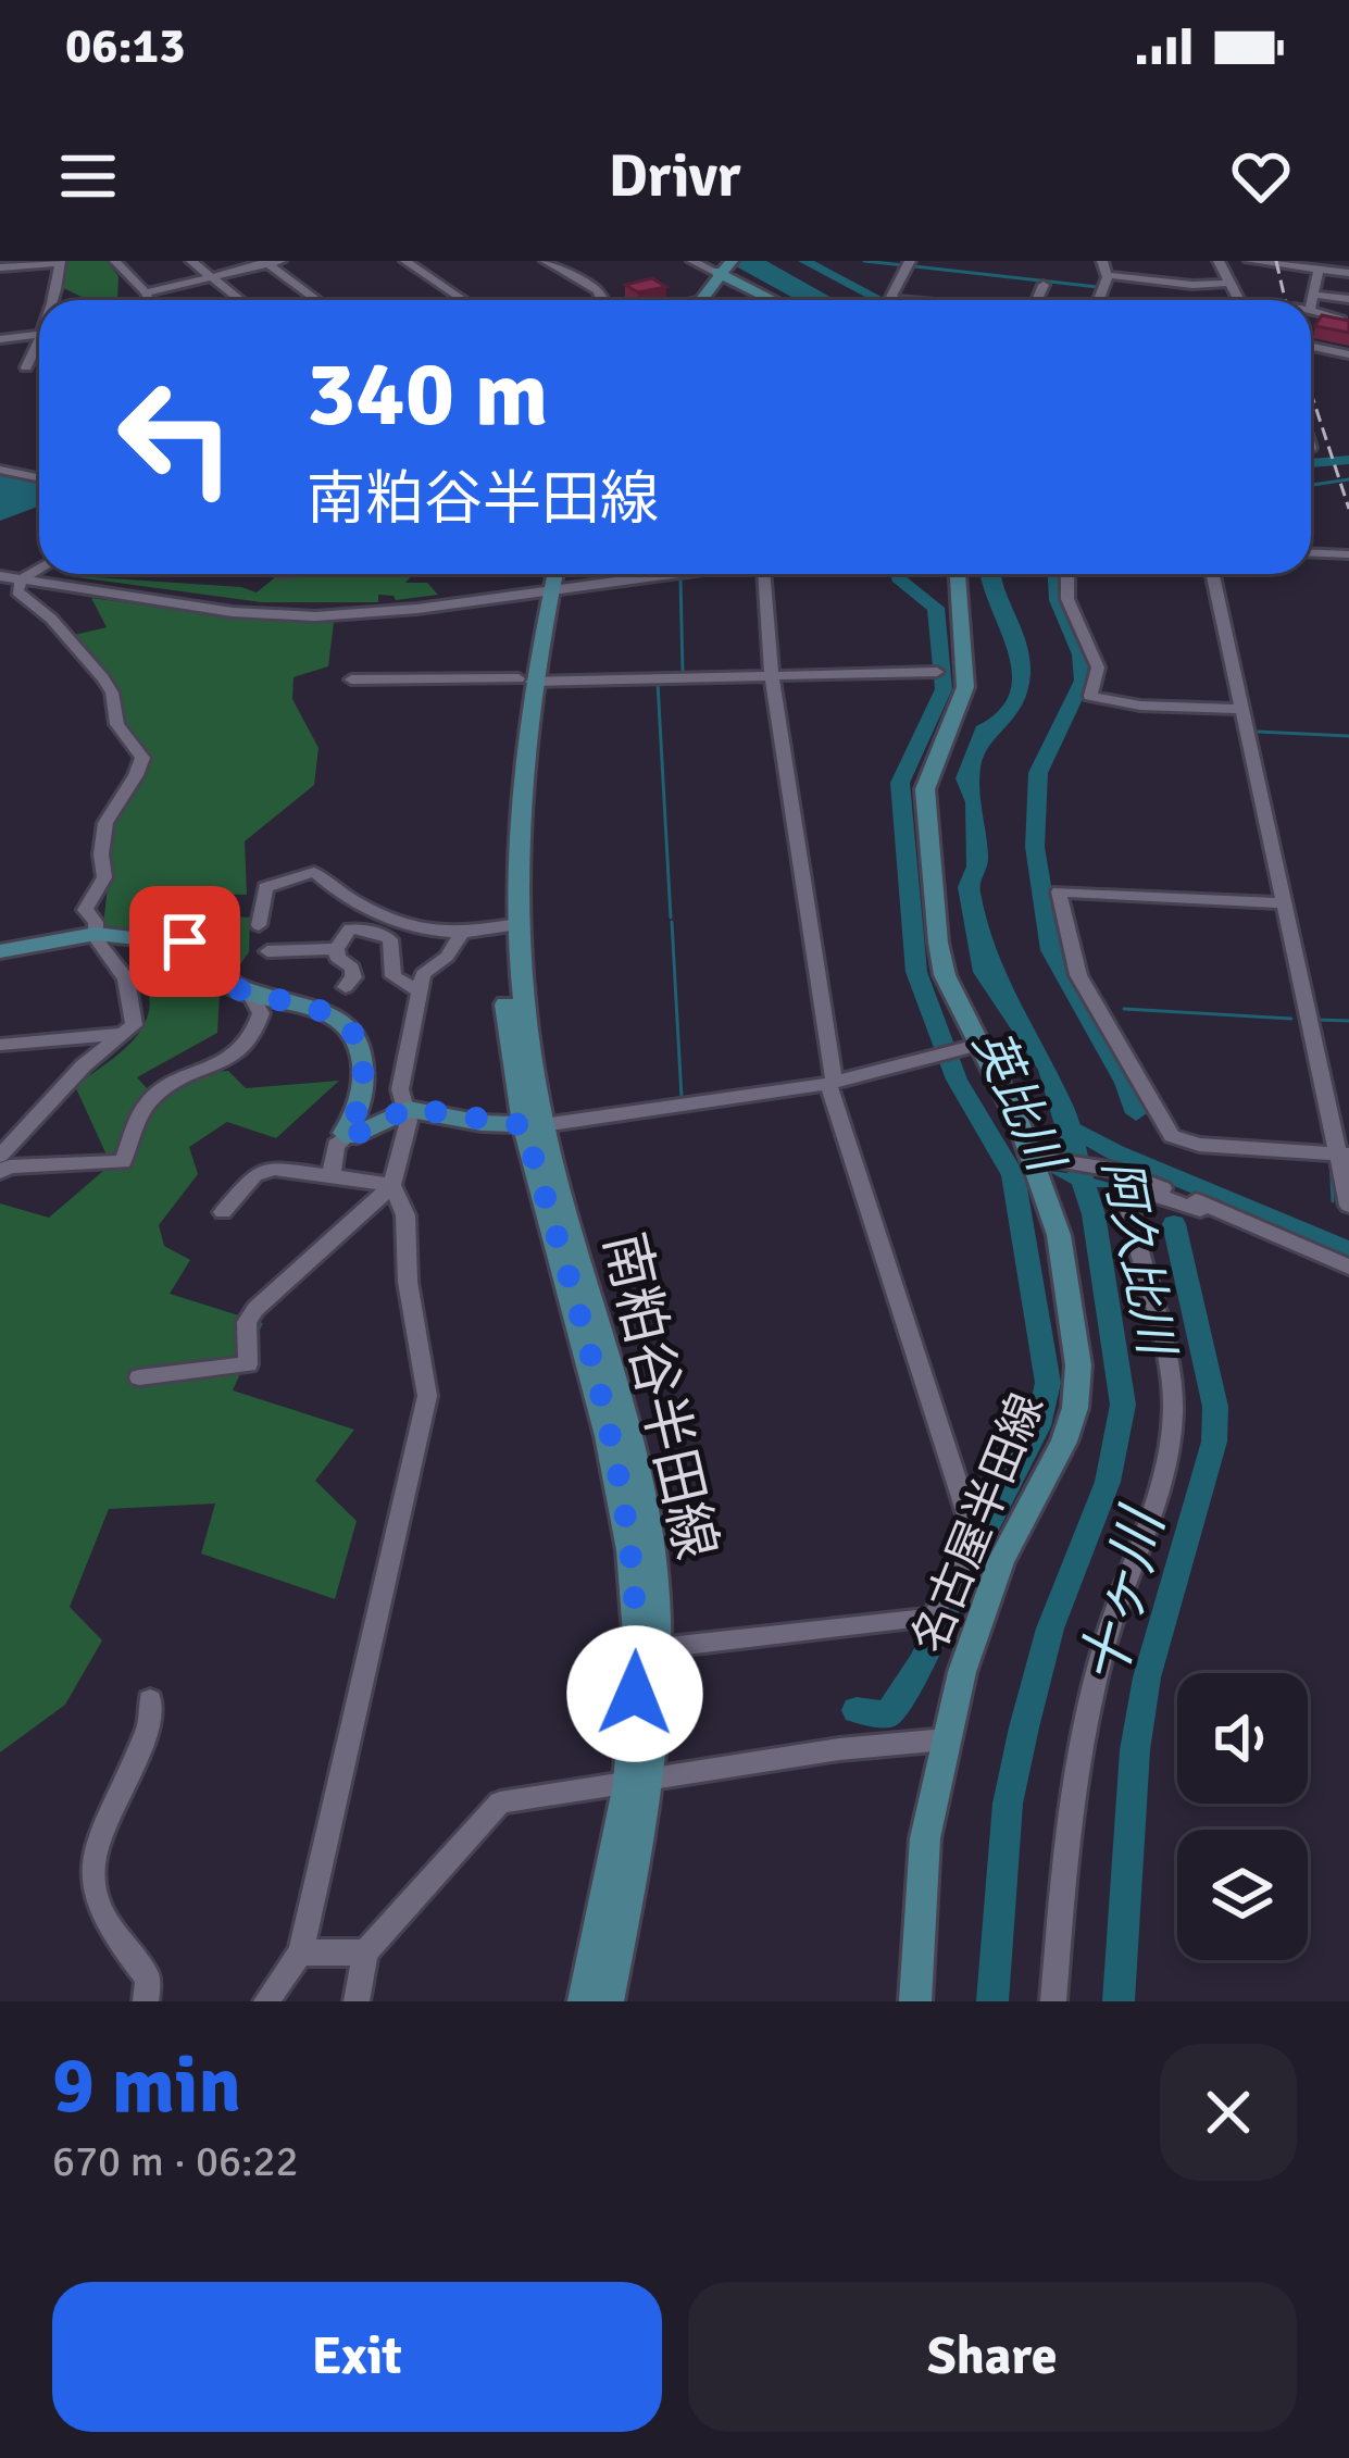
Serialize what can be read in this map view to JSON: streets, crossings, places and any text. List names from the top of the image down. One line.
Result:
{"streets":{"main road":["南粕谷半田線","名古屋半田線"]},"water":["英比川","阿久比川","十ヶ川"],"page":{"status":"06:13","header":"Drivr","turn":["340 m","南粕谷半田線"],"heading":["9 min","670 m · 06:22"],"buttons":["Exit","Share"]}}
